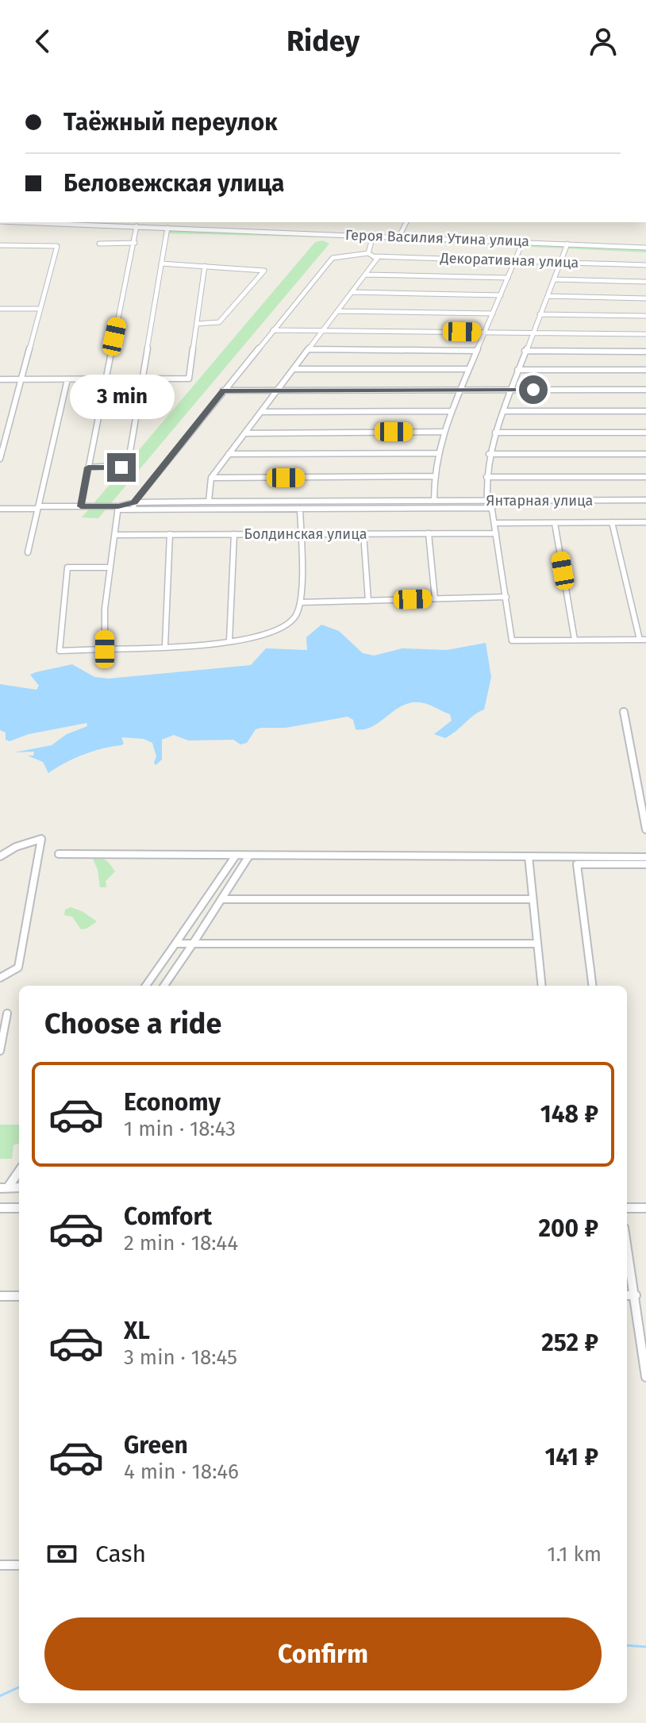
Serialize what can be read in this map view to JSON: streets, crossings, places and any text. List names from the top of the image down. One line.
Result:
{"streets":{"street":["Героя Василия Утина улица","Декоративная улица","Янтарная улица","Болдинская улица"]},"crossings":[["Декоративная улица","Янтарная улица"]],"page":{"header":"Ridey","banner":["Таёжный переулок","Беловежская улица"],"bubble":"3 min","heading":"Choose a ride","list":[{"name":"Economy","note":"1 min · 18:43","value":"148 ₽"},{"name":"Comfort","note":"2 min · 18:44","value":"200 ₽"},{"name":"XL","note":"3 min · 18:45","value":"252 ₽"},{"name":"Green","note":"4 min · 18:46","value":"141 ₽"}],"pay":["Cash","1.1 km"],"buttons":"Confirm"}}
